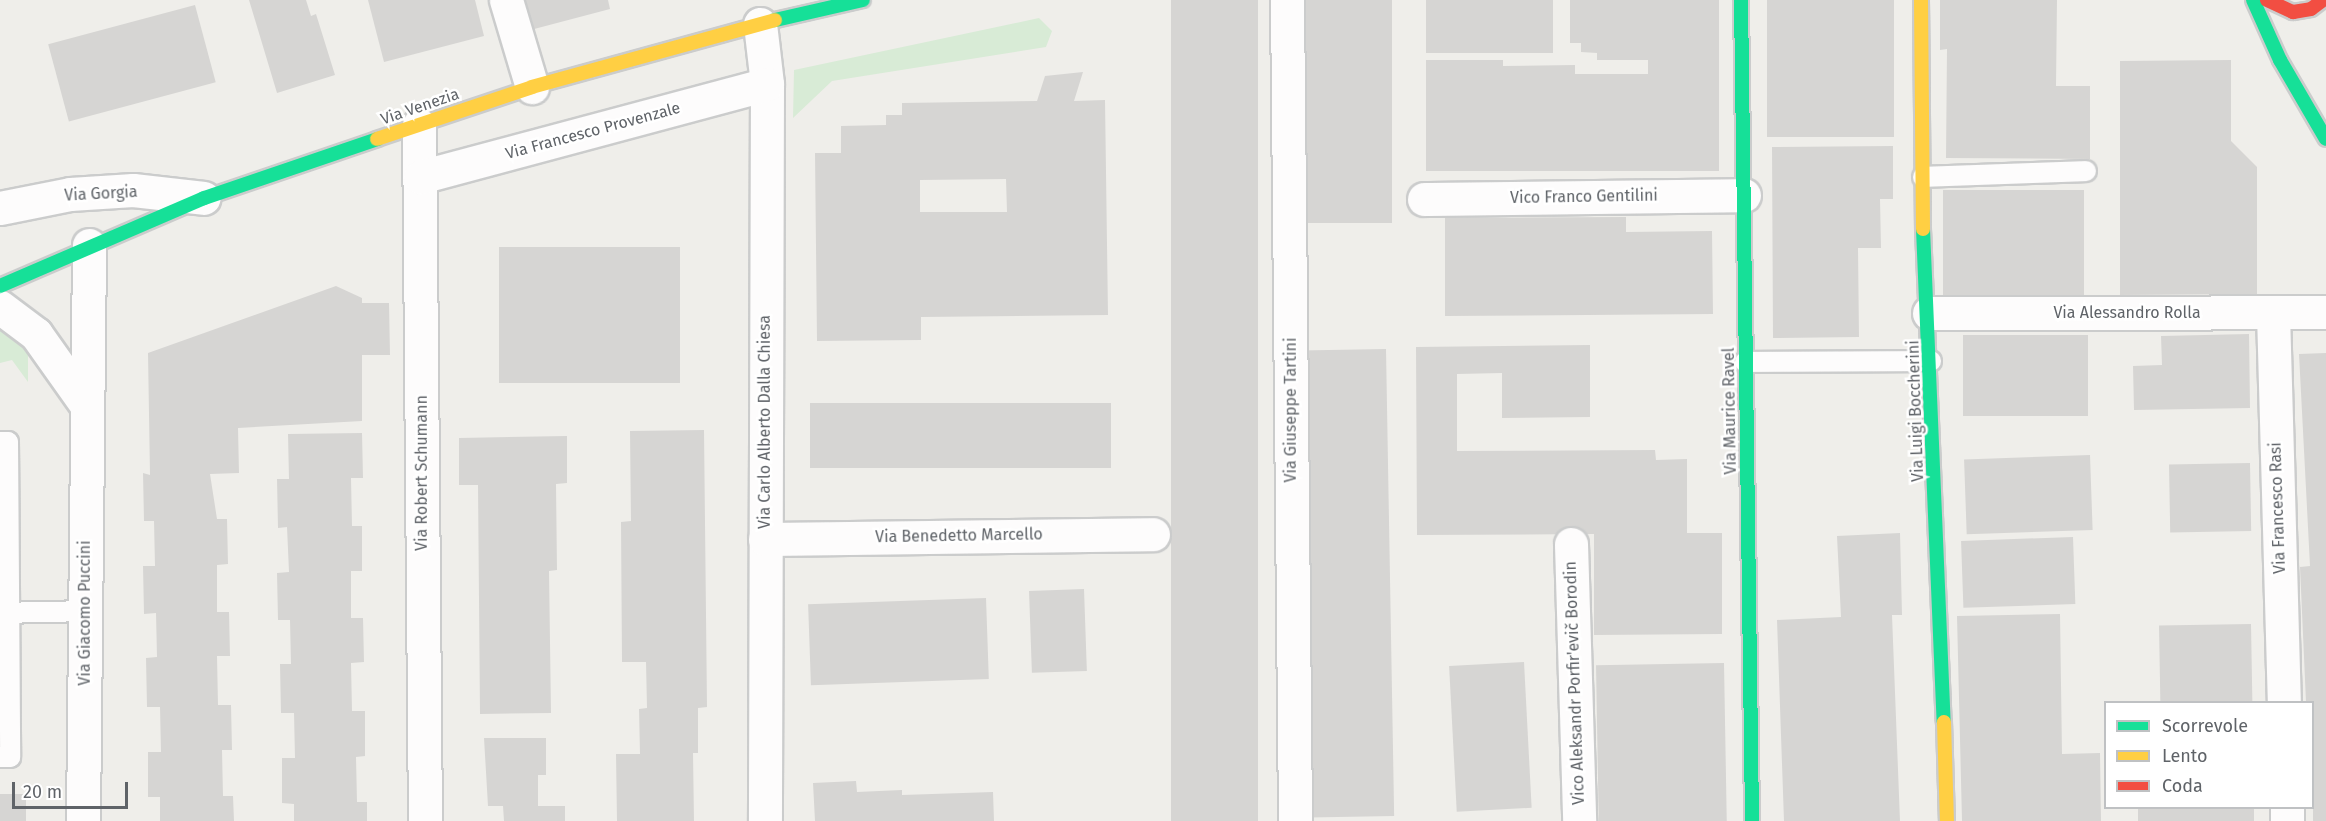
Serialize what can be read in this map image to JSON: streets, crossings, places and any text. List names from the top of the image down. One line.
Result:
{"streets":{"street":["Via Venezia","Via Francesco Provenzale","Via Gorgia","Vico Franco Gentilini","Via Alessandro Rolla","Via Giuseppe Tartini","Via Maurice Ravel","Via Luigi Boccherini","Via Carlo Alberto Dalla Chiesa","Via Robert Schumann","Via Francesco Rasi","Via Benedetto Marcello","Via Giacomo Puccini","Vico Aleksandr Porfir'evič Borodin"]},"crossings":[["Via Venezia","Via Gorgia"],["Via Venezia","Via Carlo Alberto Dalla Chiesa"],["Via Venezia","Via Robert Schumann"],["Via Venezia","Via Giacomo Puccini"],["Via Francesco Provenzale","Via Carlo Alberto Dalla Chiesa"],["Via Francesco Provenzale","Via Robert Schumann"],["Vico Franco Gentilini","Via Maurice Ravel"],["Via Alessandro Rolla","Via Luigi Boccherini"],["Via Alessandro Rolla","Via Francesco Rasi"],["Via Carlo Alberto Dalla Chiesa","Via Benedetto Marcello"]],"legend":["Scorrevole","Lento","Coda"],"scale_bar":"20 m"}
